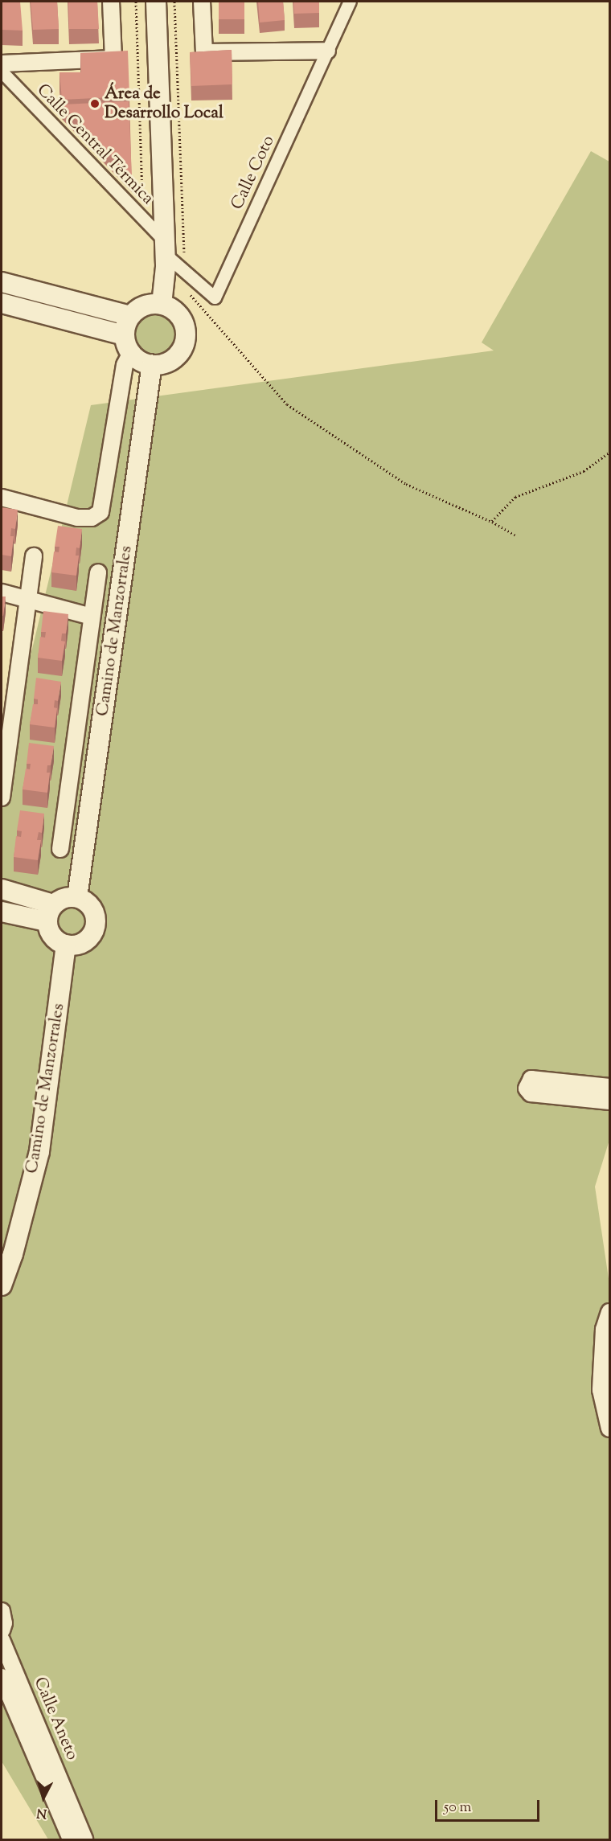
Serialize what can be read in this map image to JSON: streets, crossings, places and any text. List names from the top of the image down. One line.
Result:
{"streets":{"street":["Calle Central Térmica","Calle Coto","Camino de Manzorrales","Calle Aneto"]},"crossings":[["Calle Central Térmica","Calle Coto"]],"places":["Área de Desarrollo Local"],"scale_bar":"50 m","north":"bottom"}
